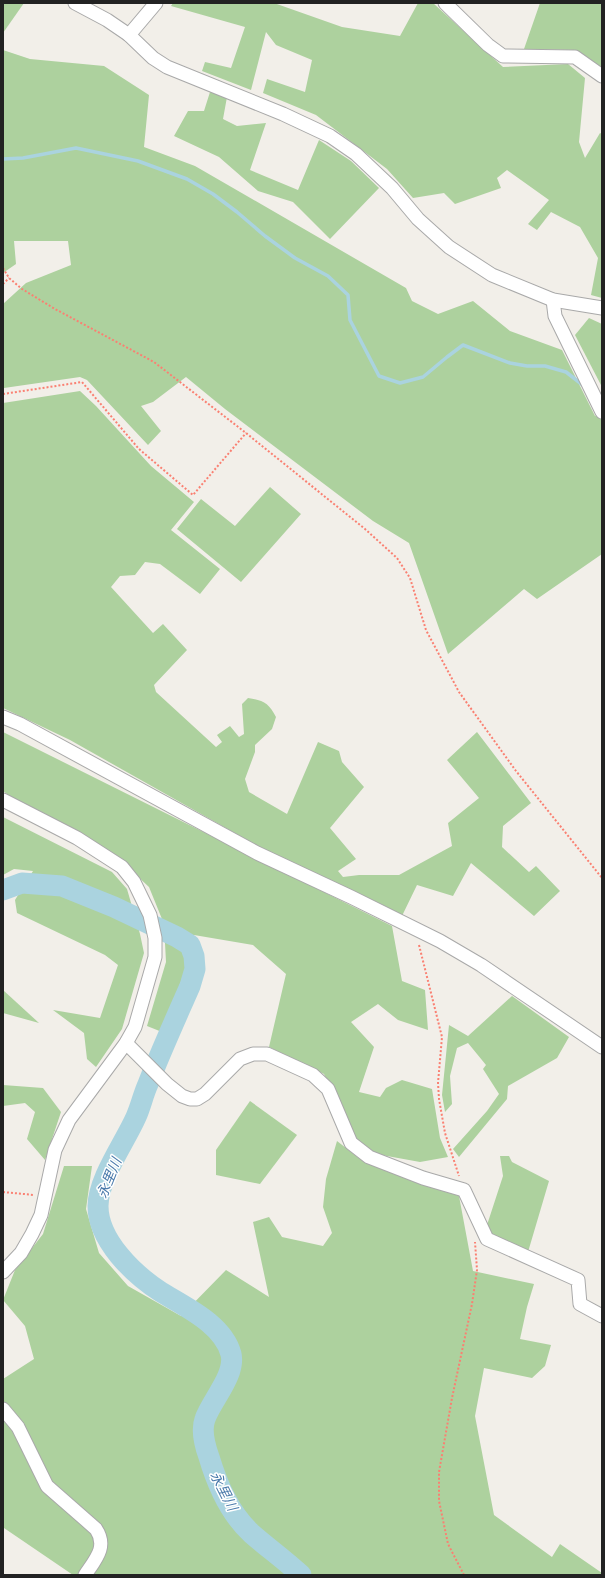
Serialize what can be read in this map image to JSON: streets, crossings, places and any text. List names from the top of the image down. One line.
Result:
{"water":["永里川"]}
